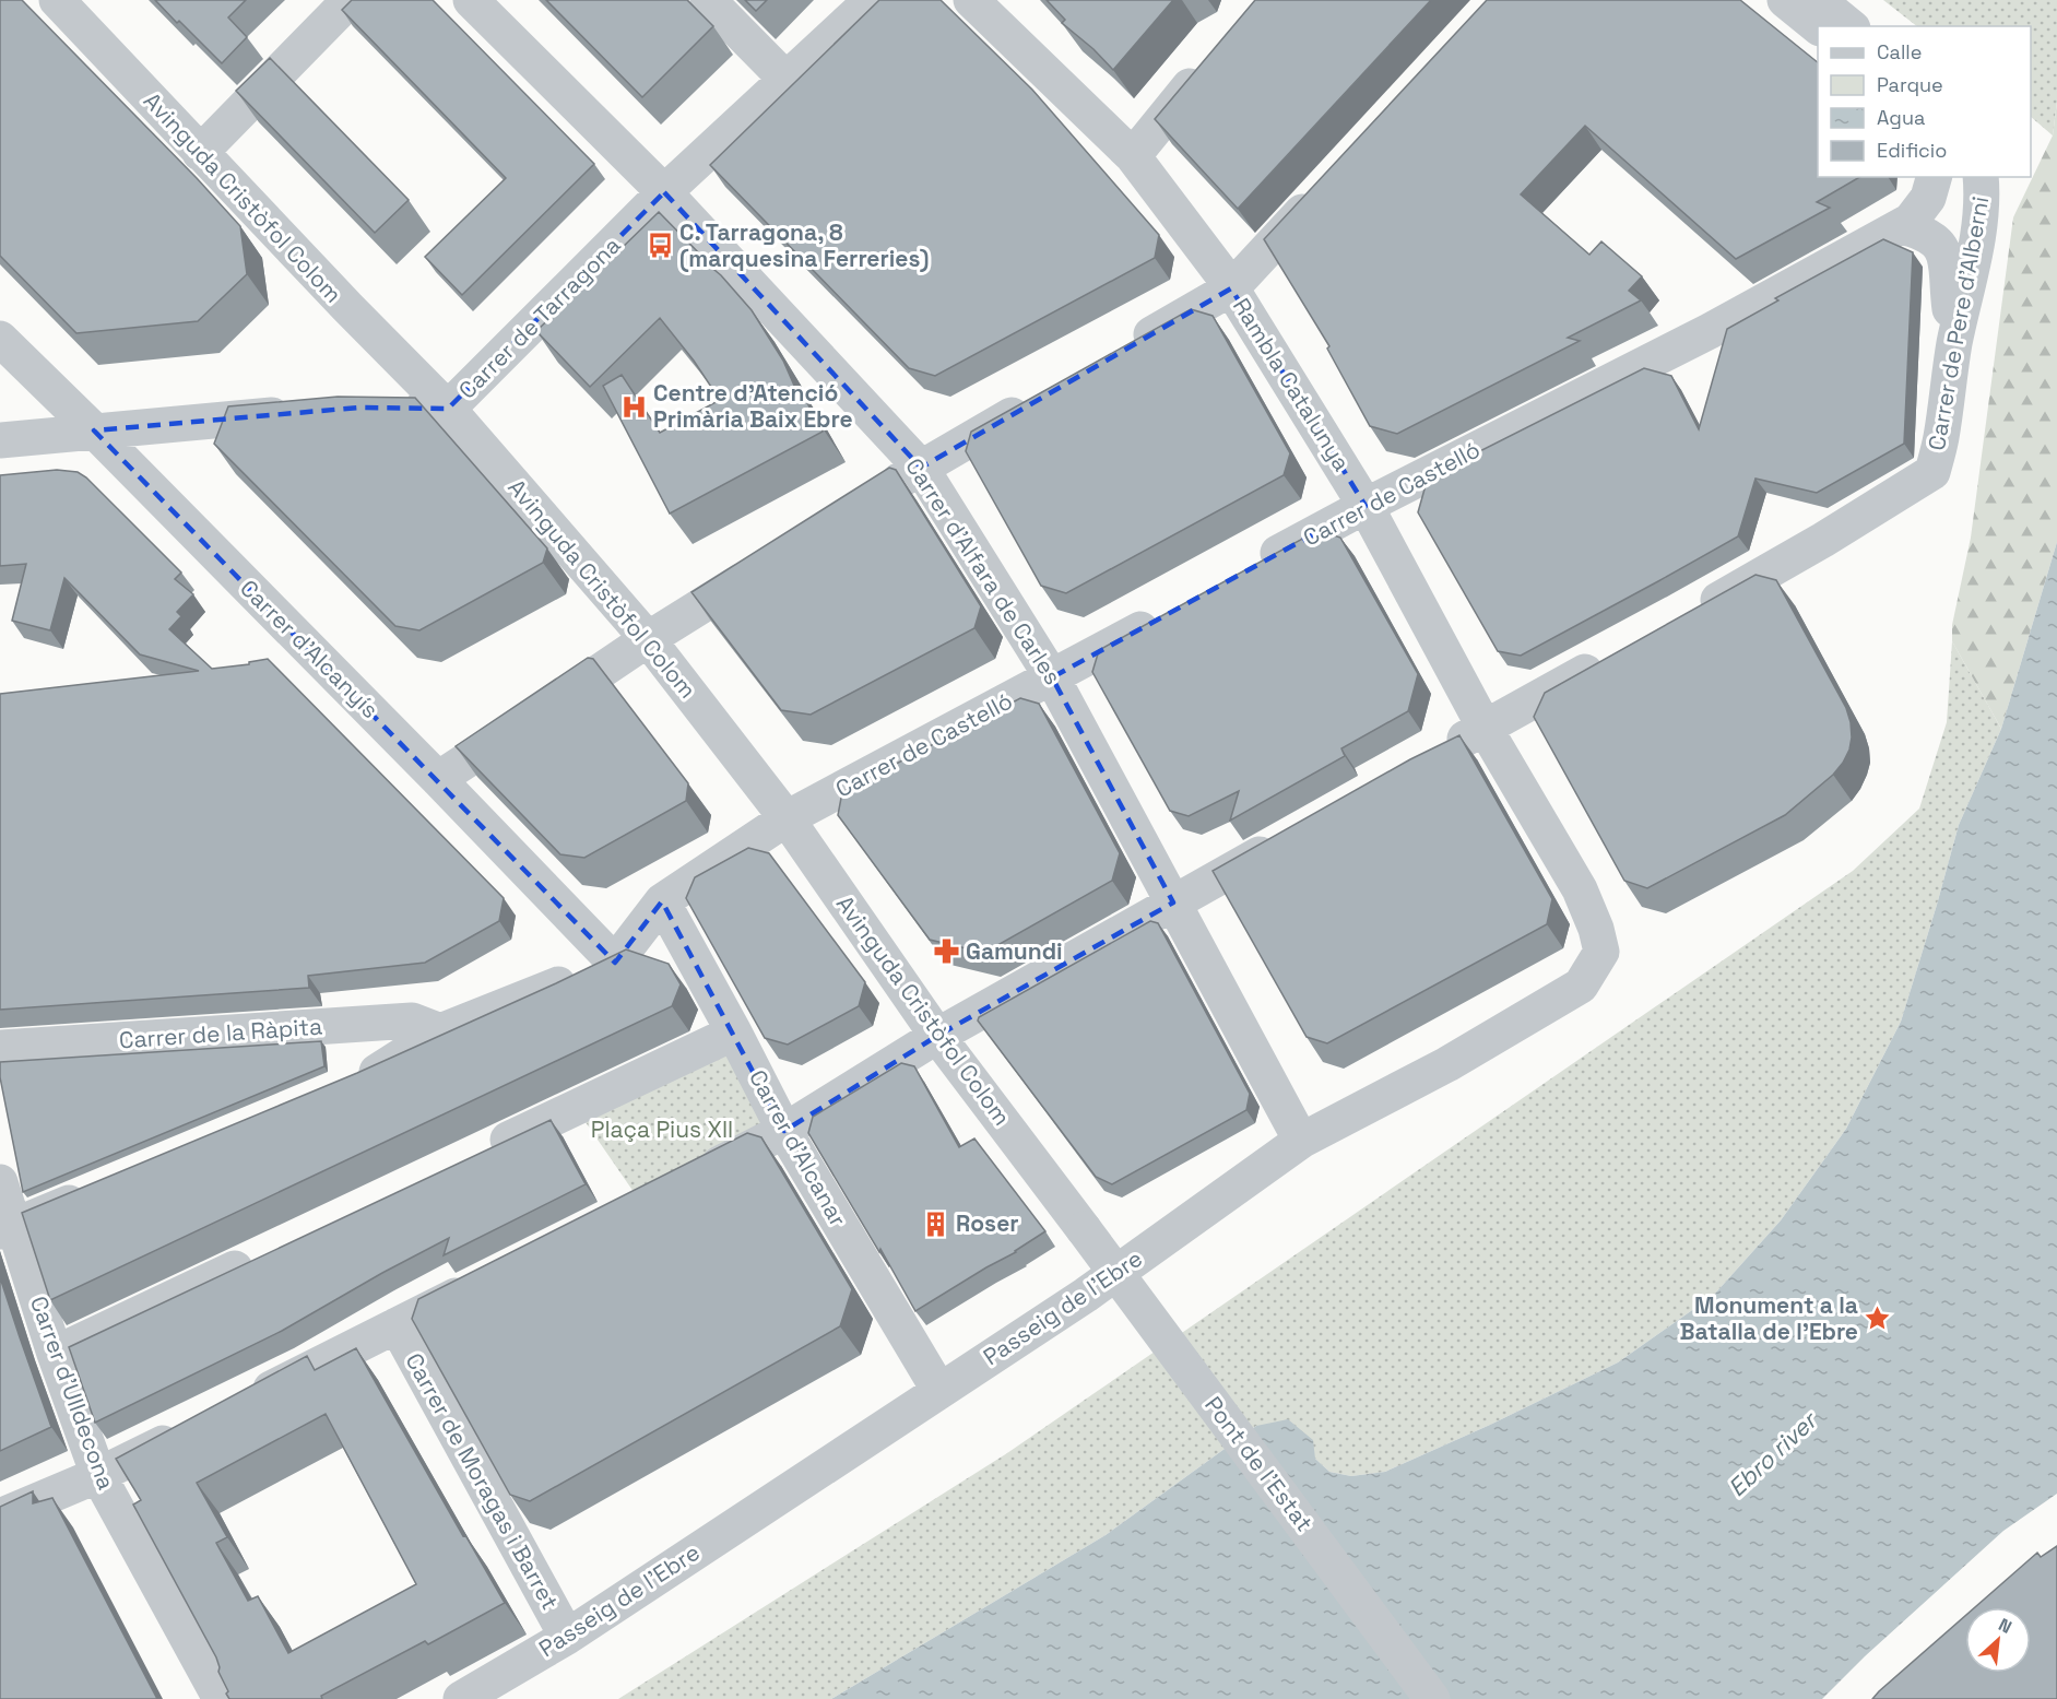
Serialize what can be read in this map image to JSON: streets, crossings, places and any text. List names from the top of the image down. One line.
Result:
{"streets":{"street":["Avinguda Cristòfol Colom","Carrer de Tarragona","Carrer de Pere d'Alberni","Rambla Catalunya","Carrer de Castelló","Carrer d'Alfara de Carles","Carrer d'Alcanyís","Carrer de la Ràpita","Carrer d'Alcanar","Passeig de l'Ebre","Carrer d'Ulldecona","Pont de l'Estat","Carrer de Moragas i Barret"]},"crossings":[["Avinguda Cristòfol Colom","Carrer de Tarragona"],["Avinguda Cristòfol Colom","Carrer de Castelló"],["Avinguda Cristòfol Colom","Pont de l'Estat"],["Carrer de Tarragona","Carrer d'Alfara de Carles"],["Rambla Catalunya","Carrer de Castelló"],["Rambla Catalunya","Passeig de l'Ebre"],["Carrer de Castelló","Carrer d'Alfara de Carles"],["Carrer de Castelló","Carrer d'Alcanyís"],["Carrer de Castelló","Carrer d'Alcanar"],["Carrer d'Alfara de Carles","Passeig de l'Ebre"],["Carrer d'Alcanar","Passeig de l'Ebre"],["Passeig de l'Ebre","Carrer de Moragas i Barret"]],"water":["Ebro river"],"parks":["Plaça Pius XII"],"places":{"bus stop":["C. Tarragona, 8 (marquesina Ferreries)"],"hospital":["Centre d'Atenció Primària Baix Ebre"],"pharmacy":["Gamundi"],"building":["Roser"],"place":["Monument a la Batalla de l’Ebre"]},"legend":["Calle","Parque","Agua","Edificio"],"north":"top right"}
